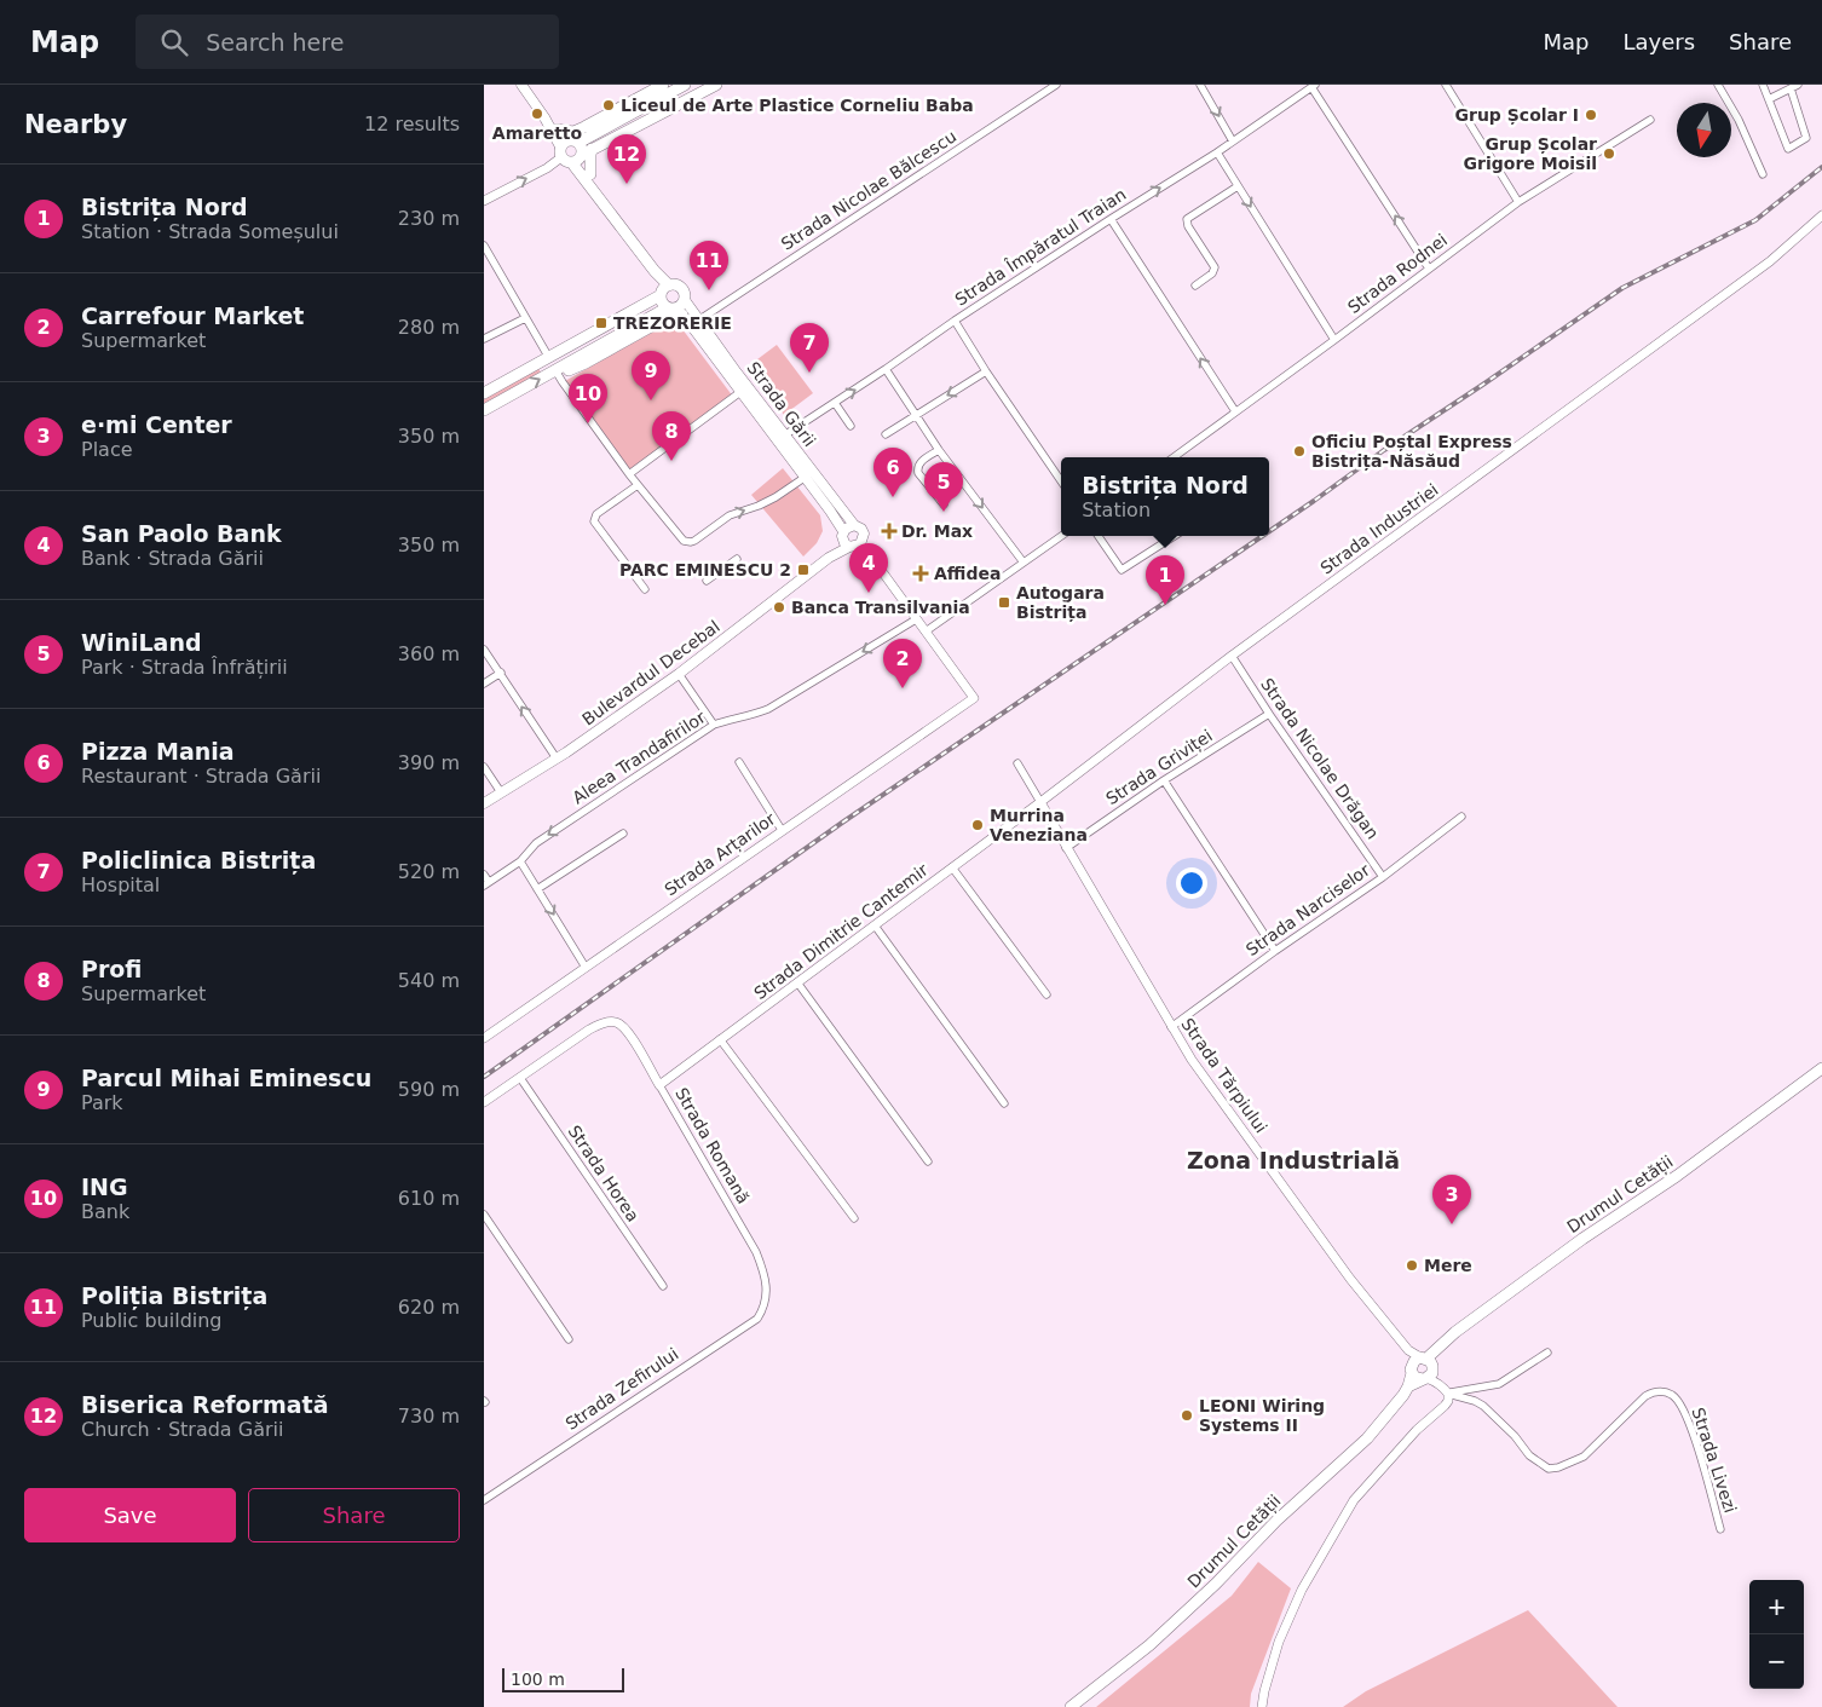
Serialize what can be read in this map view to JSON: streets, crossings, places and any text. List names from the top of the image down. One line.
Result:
{"streets":{"main road":["Strada Gării","Bulevardul Decebal","Drumul Cetății"],"street":["Strada Nicolae Bălcescu","Strada Împăratul Traian","Strada Rodnei","Strada Industriei","Aleea Trandafirilor","Strada Nicolae Drăgan","Strada Griviței","Strada Arțarilor","Strada Narciselor","Strada Dimitrie Cantemir","Strada Tărpiului","Strada Romană","Strada Horea","Strada Zefirului","Strada Livezi"]},"crossings":[["Strada Nicolae Bălcescu","Strada Gării"],["Strada Împăratul Traian","Strada Gării"],["Strada Gării","Bulevardul Decebal"],["Strada Gării","Aleea Trandafirilor"],["Strada Gării","Strada Arțarilor"],["Strada Industriei","Strada Nicolae Drăgan"],["Strada Industriei","Strada Dimitrie Cantemir"],["Strada Industriei","Strada Tărpiului"],["Strada Nicolae Drăgan","Strada Griviței"],["Strada Nicolae Drăgan","Strada Narciselor"],["Strada Griviței","Strada Tărpiului"],["Strada Narciselor","Strada Tărpiului"],["Strada Dimitrie Cantemir","Strada Tărpiului"],["Strada Dimitrie Cantemir","Strada Romană"],["Strada Tărpiului","Drumul Cetății"],["Strada Tărpiului","Strada Livezi"],["Strada Romană","Strada Horea"],["Strada Romană","Strada Zefirului"],["Drumul Cetății","Strada Livezi"]],"one_way":["Aleea Trandafirilor"],"districts":["Zona Industrială"],"places":{"other":["Liceul de Arte Plastice Corneliu Baba","Amaretto","Grup Școlar I","Grup Școlar Grigore Moisil","Oficiu Poștal Express Bistrița-Năsăud","Banca Transilvania","Murrina Veneziana","Mere","LEONI Wiring Systems II"],"transit":["TREZORERIE","PARC EMINESCU 2","Autogara Bistrița"],"health":["Dr. Max","Affidea"]},"scale_bar":"100 m","north":"bottom","page":{"header":"Map","search":"Search here","nav":["Map","Layers","Share"],"heading":["Nearby","12 results"],"pins":["12","11","7","9","10","8","6","5","4","1","2","3"],"list":[{"mark":"1","name":"Bistrița Nord","note":"Station · Strada Someșului","value":"230 m"},{"mark":"2","name":"Carrefour Market","note":"Supermarket","value":"280 m"},{"mark":"3","name":"e·mi Center","note":"Place","value":"350 m"},{"mark":"4","name":"San Paolo Bank","note":"Bank · Strada Gării","value":"350 m"},{"mark":"5","name":"WiniLand","note":"Park · Strada Înfrățirii","value":"360 m"},{"mark":"6","name":"Pizza Mania","note":"Restaurant · Strada Gării","value":"390 m"},{"mark":"7","name":"Policlinica Bistrița","note":"Hospital","value":"520 m"},{"mark":"8","name":"Profi","note":"Supermarket","value":"540 m"},{"mark":"9","name":"Parcul Mihai Eminescu","note":"Park","value":"590 m"},{"mark":"10","name":"ING","note":"Bank","value":"610 m"},{"mark":"11","name":"Poliția Bistrița","note":"Public building","value":"620 m"},{"mark":"12","name":"Biserica Reformată","note":"Church · Strada Gării","value":"730 m"}],"popup":["Bistrița Nord","Station"],"buttons":["Save","Share"],"map_buttons":["+","−"],"scale":"100 m"}}
